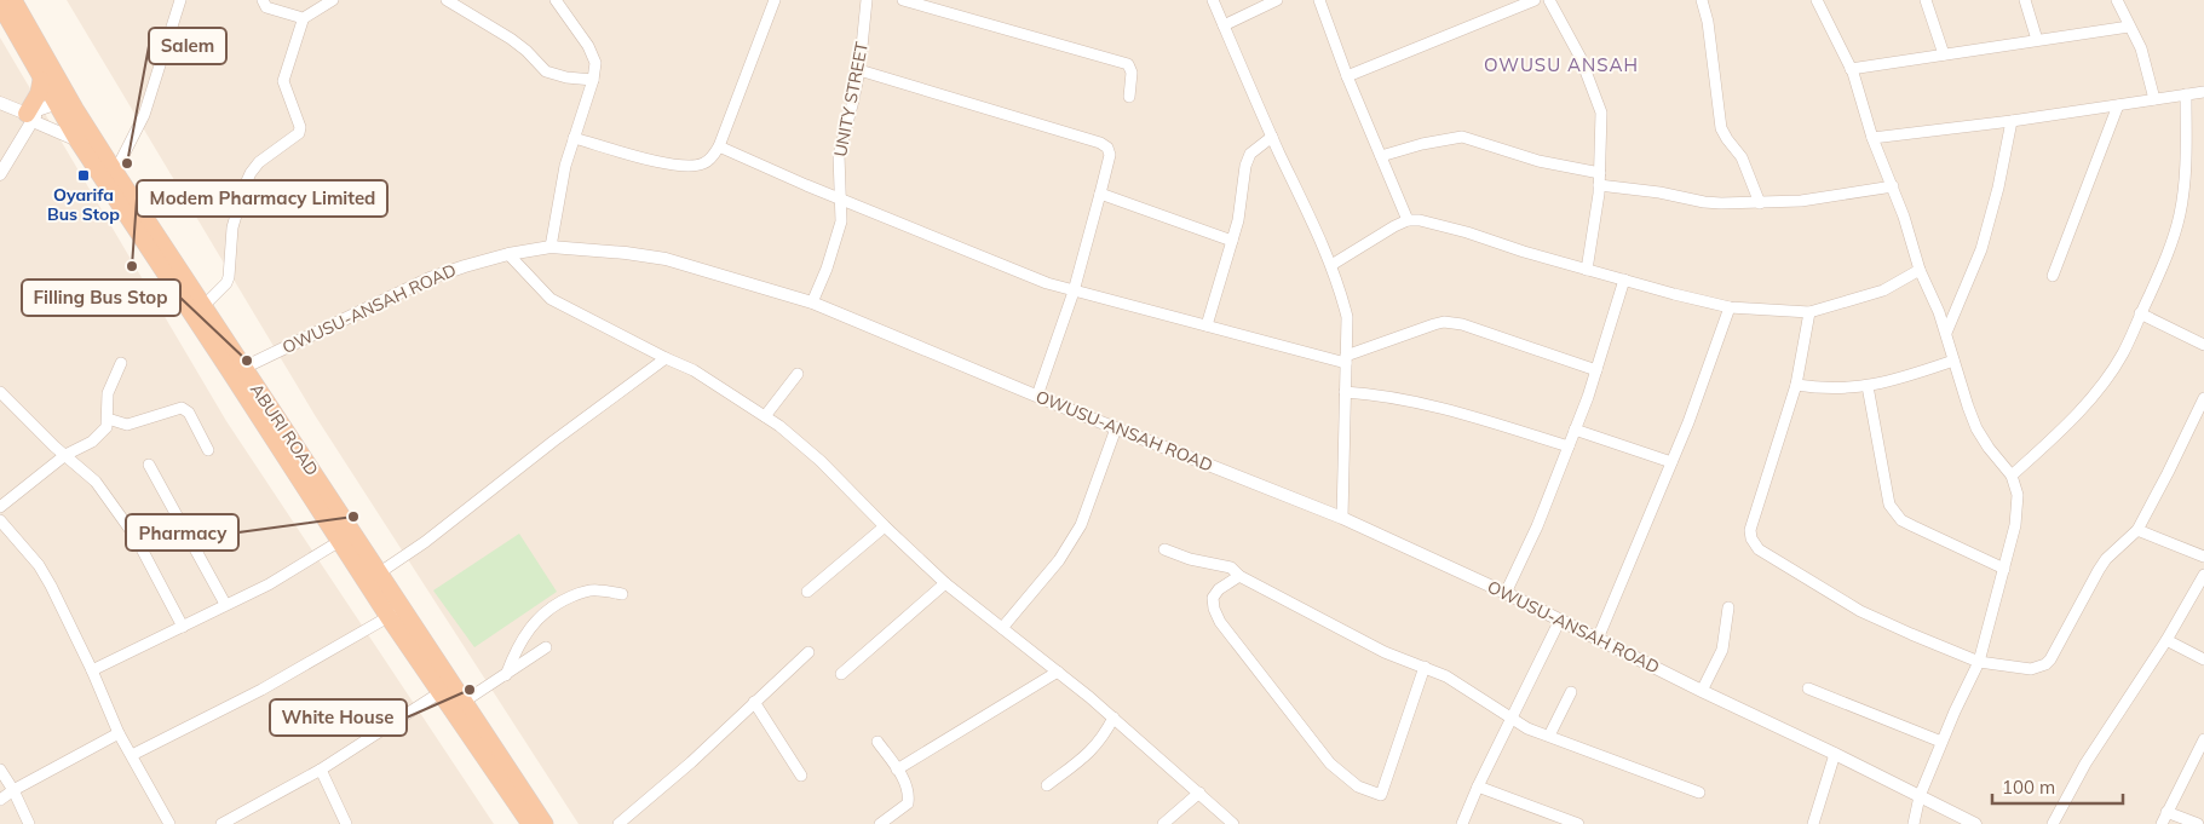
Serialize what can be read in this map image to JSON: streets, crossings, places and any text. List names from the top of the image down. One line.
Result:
{"streets":{"highway":["ABURI ROAD"],"street":["UNITY STREET","OWUSU-ANSAH ROAD"]},"crossings":[["UNITY STREET","OWUSU-ANSAH ROAD"],["OWUSU-ANSAH ROAD","ABURI ROAD"]],"districts":["OWUSU ANSAH"],"places":{"other":["Salem","Modem Pharmacy Limited","Filling Bus Stop","Pharmacy","White House"],"transit":["Oyarifa Bus Stop"]},"scale_bar":"100 m"}
